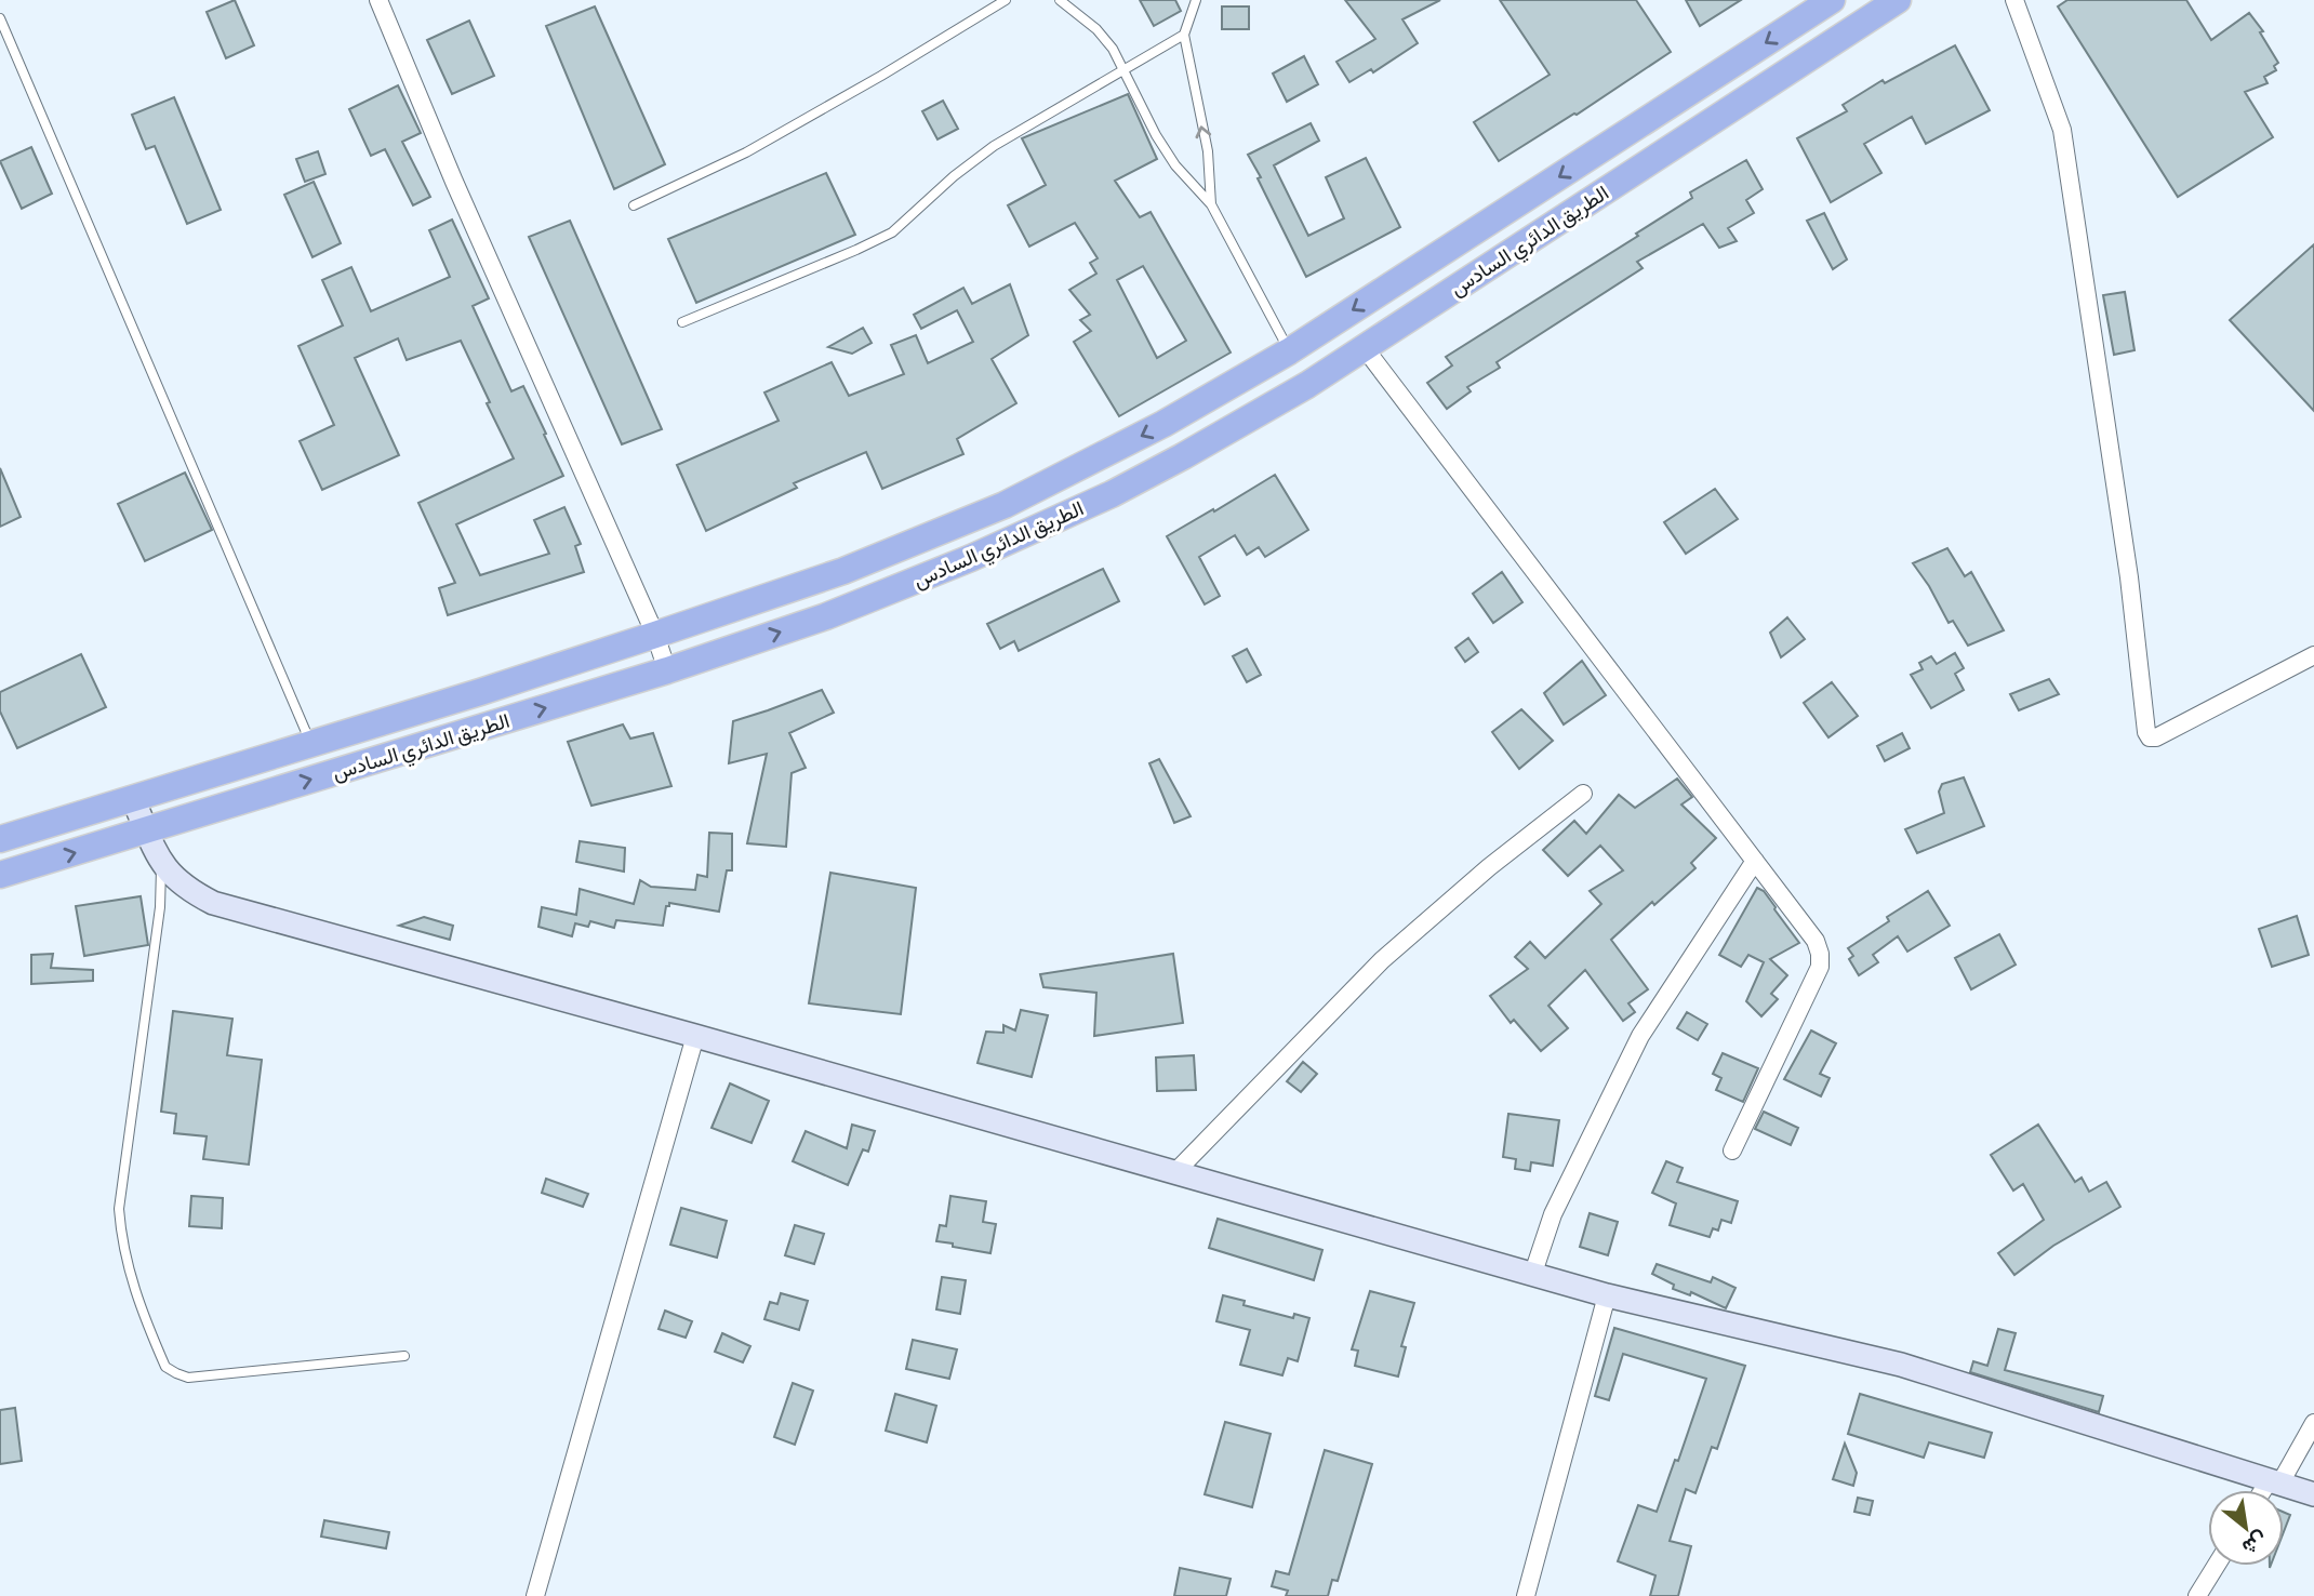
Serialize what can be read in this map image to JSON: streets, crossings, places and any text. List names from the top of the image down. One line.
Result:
{"streets":{"highway":["الطريق الدائري السادس"]},"north":"bottom right"}
